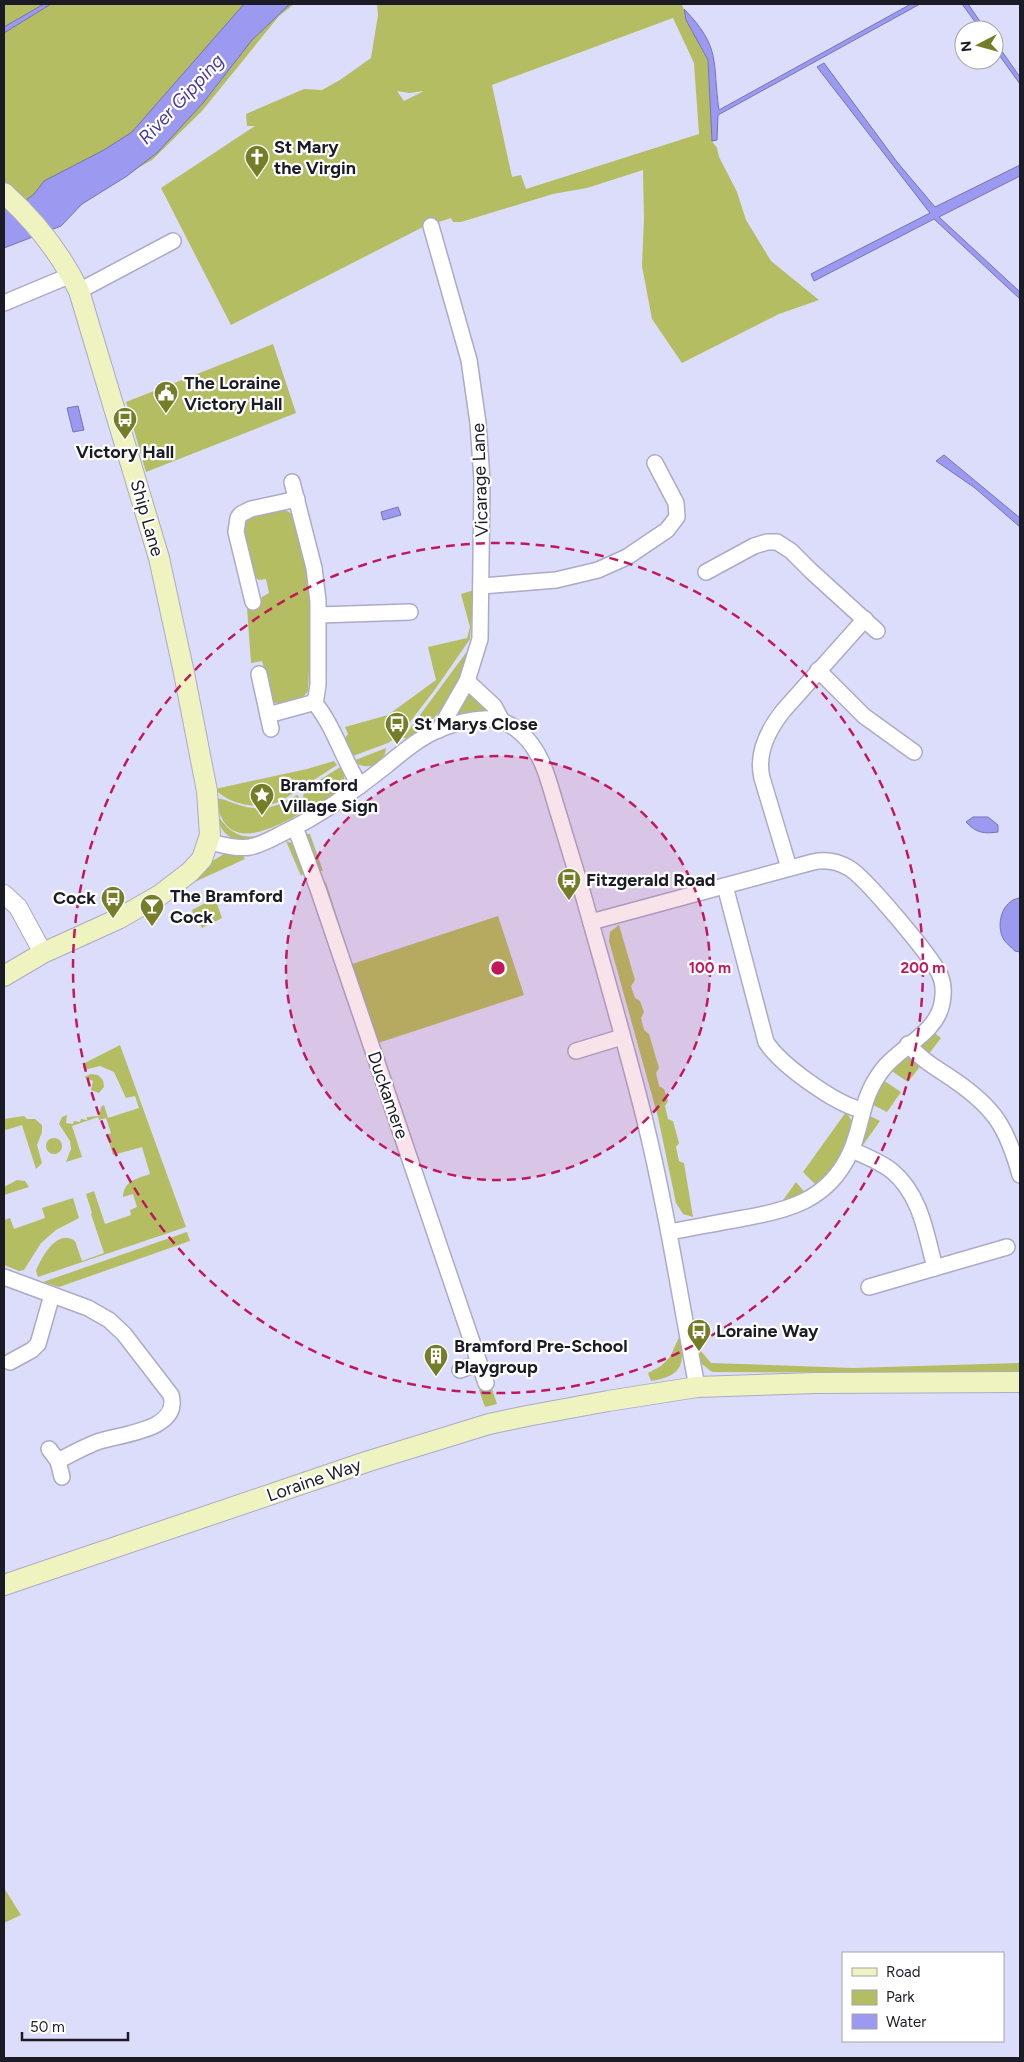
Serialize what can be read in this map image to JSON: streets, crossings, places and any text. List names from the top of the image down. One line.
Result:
{"streets":{"main road":["Ship Lane","Loraine Way"],"street":["Vicarage Lane","Duckamere"]},"water":["River Gipping"],"places":{"church":["St Mary the Virgin"],"public building":["The Loraine Victory Hall"],"bus stop":["Victory Hall","St Marys Close","Fitzgerald Road","Cock","Loraine Way"],"place":["Bramford Village Sign"],"bar":["The Bramford Cock"],"building":["Bramford Pre-School Playgroup"]},"legend":["Road","Park","Water"],"scale_bar":"50 m","north":"left","rings":["100 m","200 m"]}
